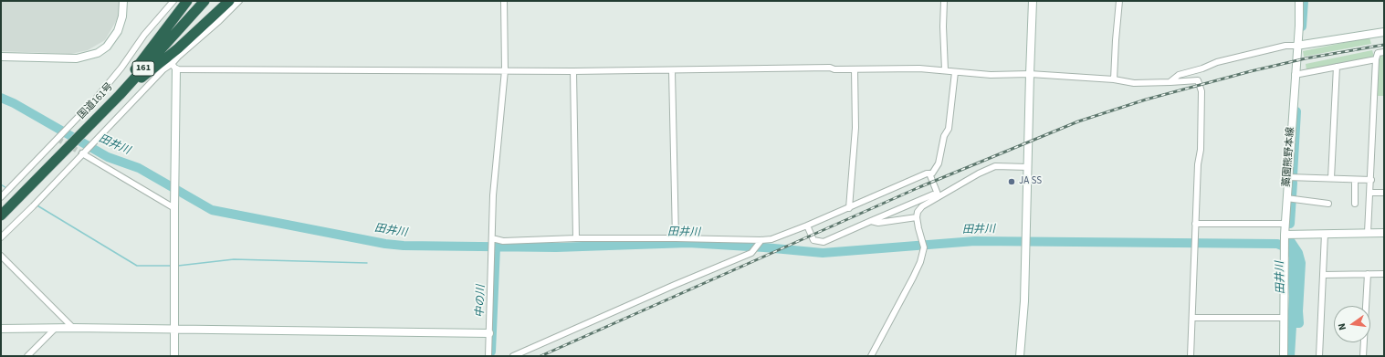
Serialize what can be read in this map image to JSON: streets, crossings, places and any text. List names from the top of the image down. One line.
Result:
{"streets":{"highway":["161","国道161号"],"street":["藁園熊野本線"]},"water":["田井川","中の川"],"places":["JA SS"],"north":"left"}
